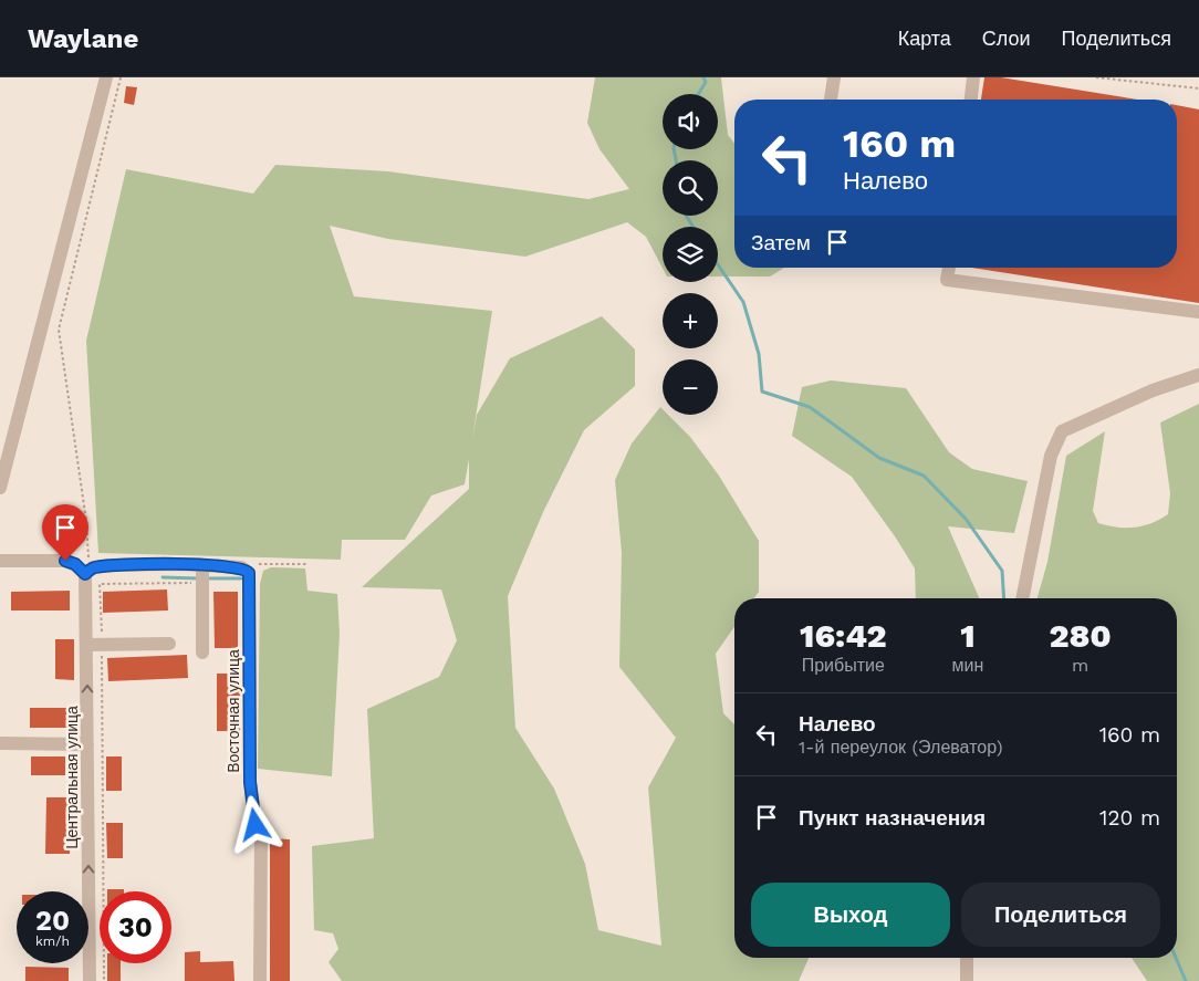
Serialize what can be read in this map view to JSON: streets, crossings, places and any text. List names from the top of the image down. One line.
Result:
{"streets":{"street":["Восточная улица","Центральная улица"]},"one_way":["Центральная улица"],"page":{"header":"Waylane","nav":["Карта","Слои","Поделиться"],"map_buttons":["+","−"],"turn":["160 m","Налево"],"then":"Затем","eta":["16:42","Прибытие","1","мин","280","m"],"list":[{"name":"Налево","note":"1-й переулок (Элеватор)","value":"160 m"},{"name":"Пункт назначения","value":"120 m"}],"buttons":["Выход","Поделиться"],"speed":"20 km/h","limit":"30"}}
